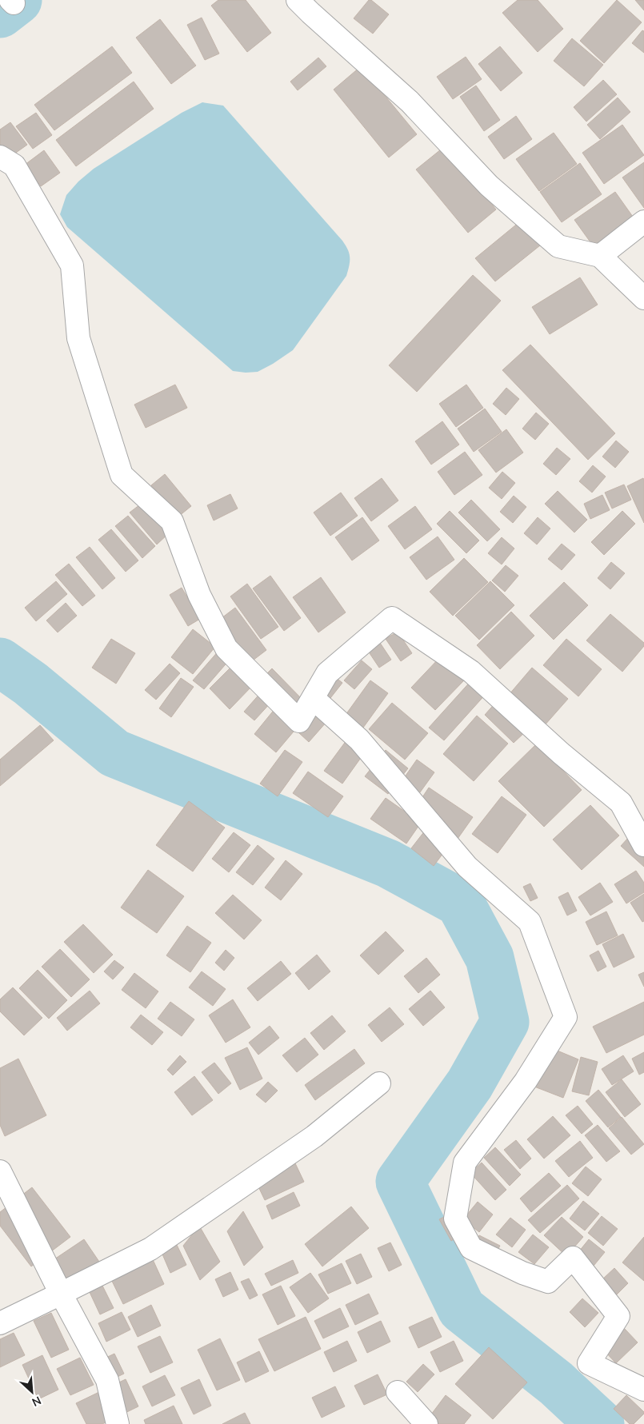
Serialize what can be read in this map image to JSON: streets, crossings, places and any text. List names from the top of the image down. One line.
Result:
{"north":"bottom right"}
